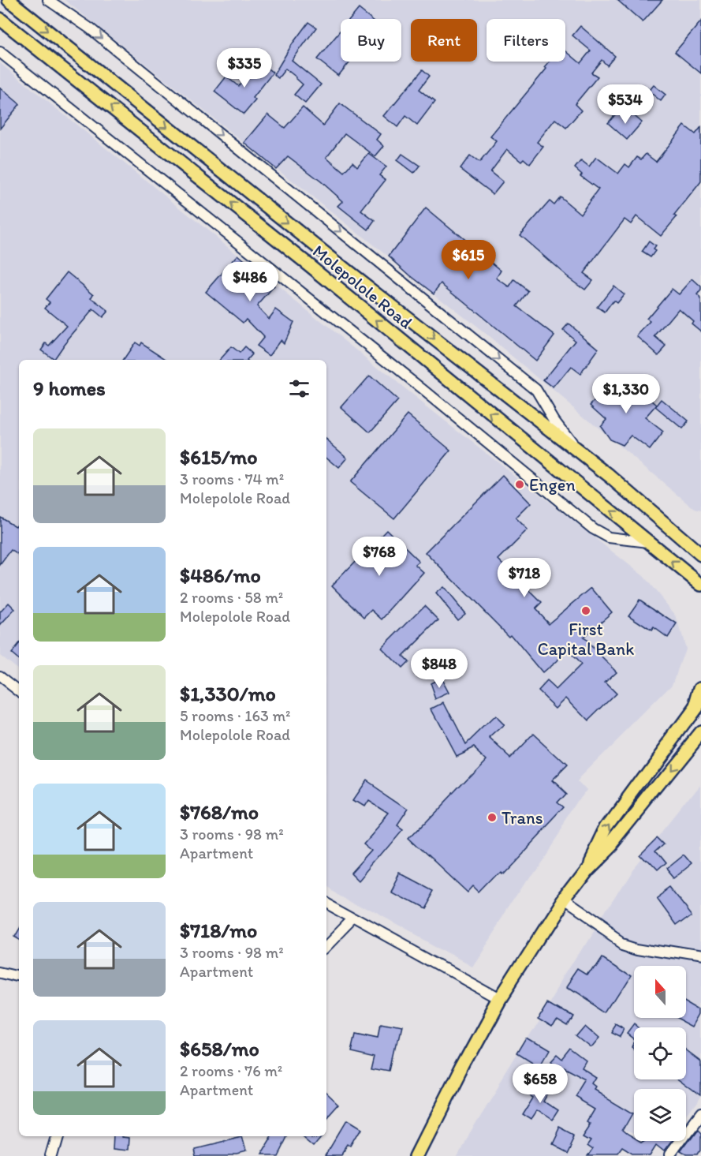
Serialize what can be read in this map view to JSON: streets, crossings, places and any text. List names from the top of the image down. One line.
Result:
{"streets":{"main road":["Molepolole Road"]},"places":["Engen","First Capital Bank","Trans"],"north":"top","page":{"chip":["Buy","Rent","Filters"],"price":["$335","$534","$615","$486","$1,330","$768","$718","$848","$658"],"heading":"9 homes","list":[{"name":"$615/mo","note":"3 rooms · 74 m² · Molepolole Road"},{"name":"$486/mo","note":"2 rooms · 58 m² · Molepolole Road"},{"name":"$1,330/mo","note":"5 rooms · 163 m² · Molepolole Road"},{"name":"$768/mo","note":"3 rooms · 98 m² · Apartment"},{"name":"$718/mo","note":"3 rooms · 98 m² · Apartment"},{"name":"$658/mo","note":"2 rooms · 76 m² · Apartment"}]}}
